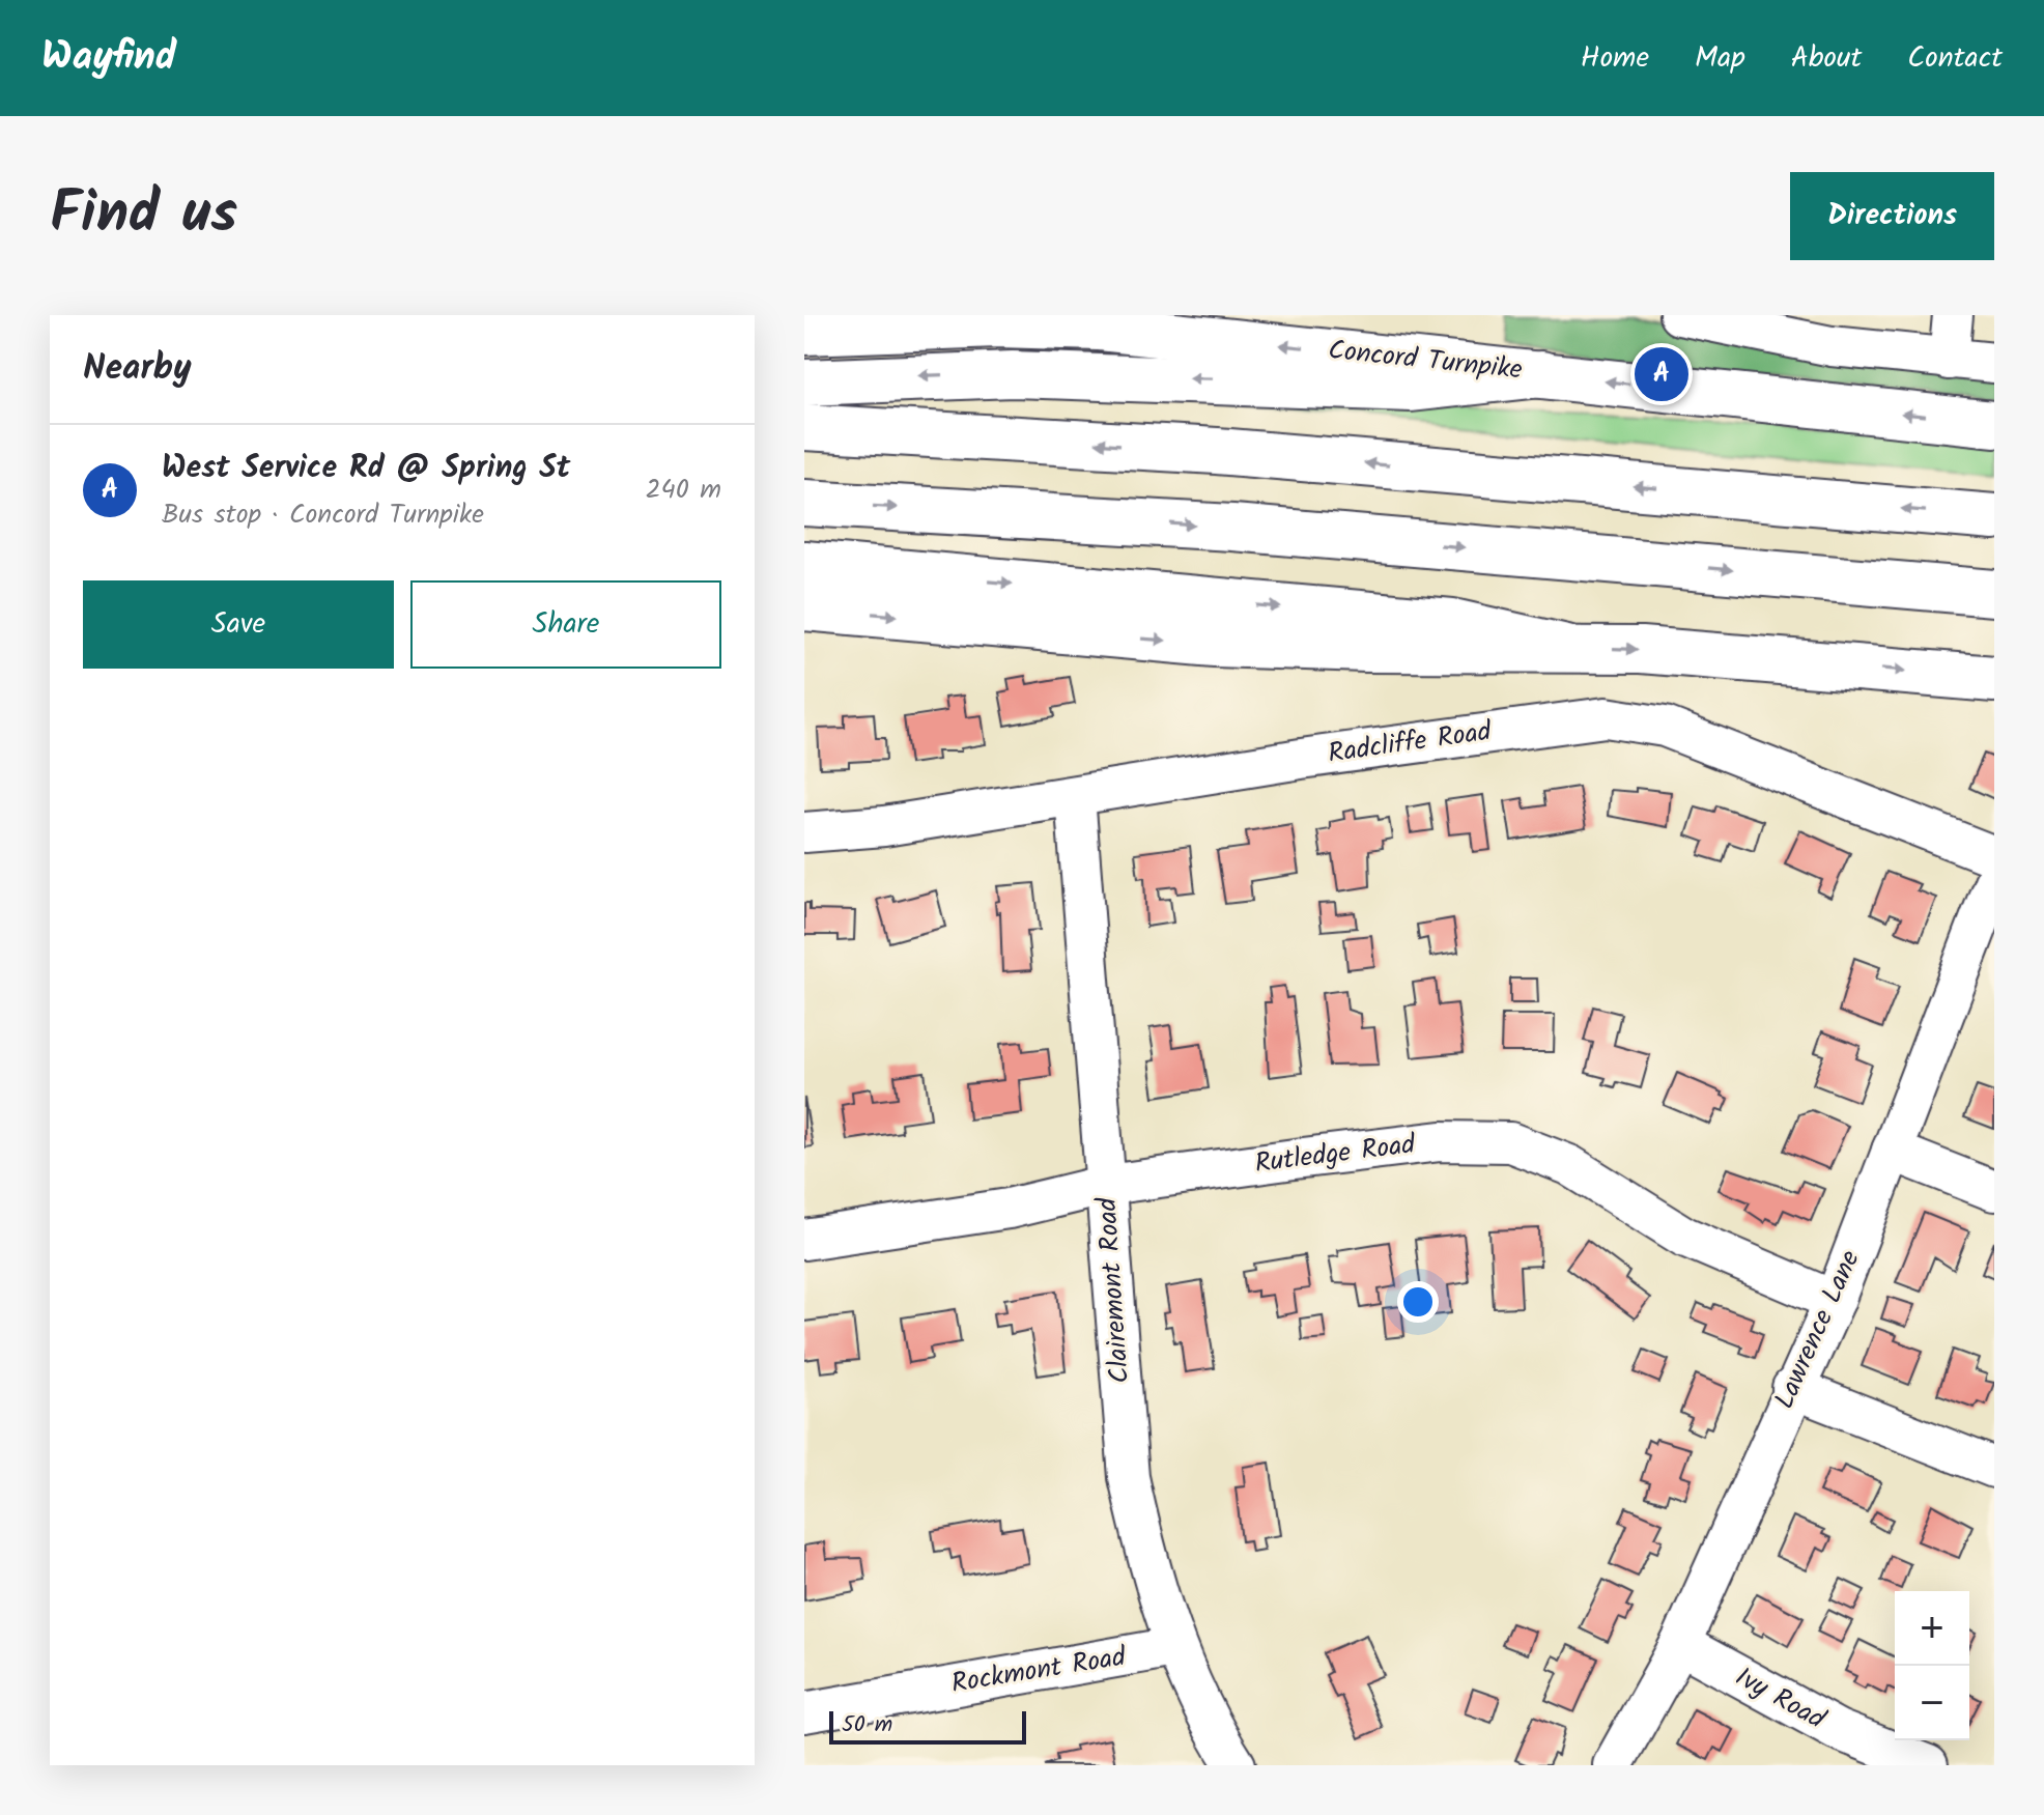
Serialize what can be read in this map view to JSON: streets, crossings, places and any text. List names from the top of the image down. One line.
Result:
{"streets":{"main road":["Concord Turnpike"],"street":["Radcliffe Road","Rutledge Road","Clairemont Road","Lawrence Lane","Rockmont Road","Ivy Road"]},"crossings":[["Radcliffe Road","Clairemont Road"],["Rutledge Road","Clairemont Road"],["Rutledge Road","Lawrence Lane"],["Clairemont Road","Rockmont Road"],["Lawrence Lane","Ivy Road"]],"scale_bar":"50 m","page":{"header":"Wayfind","nav":["Home","Map","About","Contact"],"title":"Find us","buttons":["Directions",["Save","Share"]],"heading":"Nearby","pins":"A","list":[{"mark":"A","name":"West Service Rd @ Spring St","note":"Bus stop · Concord Turnpike","value":"240 m"}],"map_buttons":["+","−"],"scale":"50 m"}}
